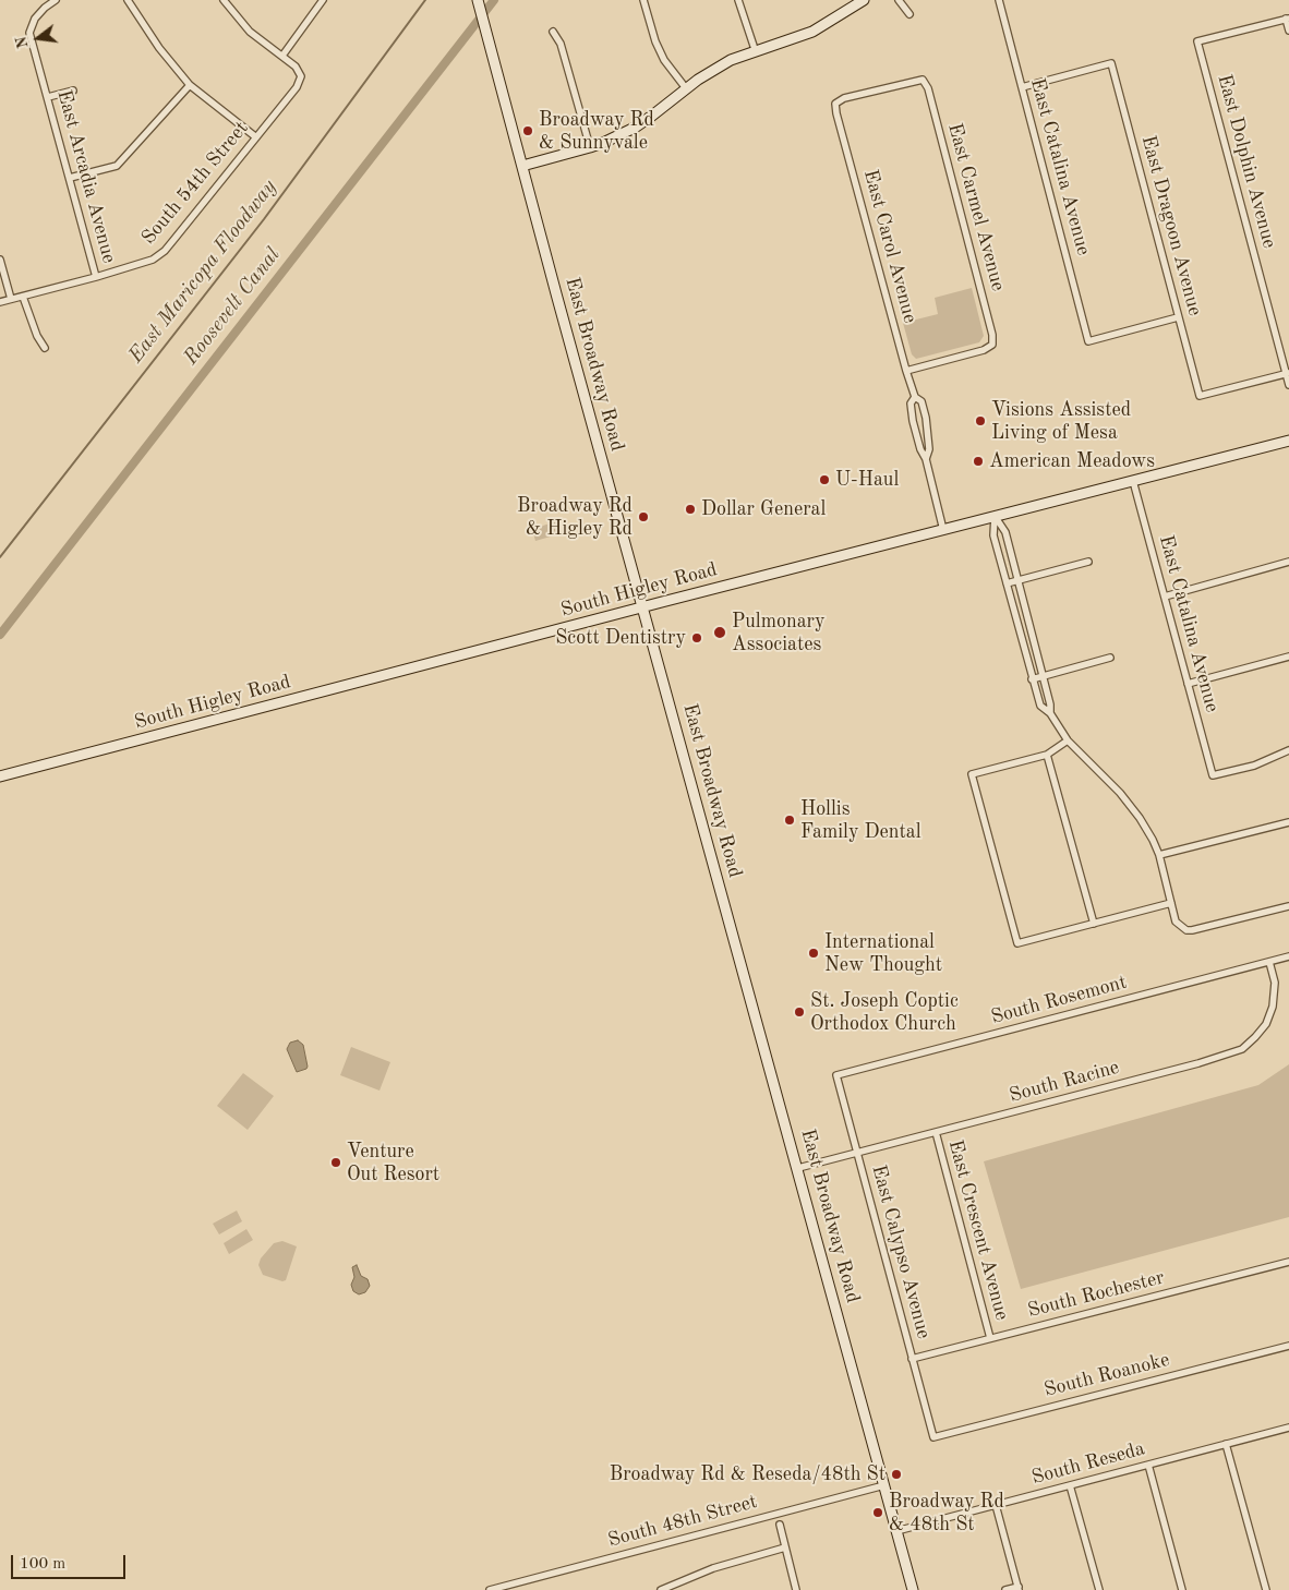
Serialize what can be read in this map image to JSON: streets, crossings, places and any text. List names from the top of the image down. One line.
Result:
{"streets":{"main road":["East Broadway Road","South Higley Road"],"street":["East Dolphin Avenue","East Catalina Avenue","East Arcadia Avenue","South 54th Street","East Carmel Avenue","East Dragoon Avenue","East Carol Avenue","South Rosemont","South Racine","East Crescent Avenue","East Calypso Avenue","South Rochester","South Roanoke","South Reseda","South 48th Street"]},"crossings":[["East Dolphin Avenue","East Dragoon Avenue"],["East Catalina Avenue","East Dragoon Avenue"],["East Catalina Avenue","South Higley Road"],["East Arcadia Avenue","South 54th Street"],["East Carmel Avenue","East Carol Avenue"],["East Carol Avenue","South Higley Road"],["East Broadway Road","South Higley Road"],["East Broadway Road","South Racine"],["East Broadway Road","South Reseda"],["East Broadway Road","South 48th Street"],["South Rosemont","South Racine"],["South Rosemont","East Calypso Avenue"],["South Racine","East Crescent Avenue"],["South Racine","East Calypso Avenue"],["East Crescent Avenue","South Rochester"],["East Calypso Avenue","South Rochester"],["East Calypso Avenue","South Roanoke"]],"water":["East Maricopa Floodway","Roosevelt Canal"],"places":["Broadway Rd & Sunnyvale","Visions Assisted Living of Mesa","American Meadows","U-Haul","Dollar General","Broadway Rd & Higley Rd","Pulmonary Associates","Scott Dentistry","Hollis Family Dental","International New Thought","St. Joseph Coptic Orthodox Church","Venture Out Resort","Broadway Rd & Reseda/48th St","Broadway Rd & 48th St"],"scale_bar":"100 m","north":"left"}
